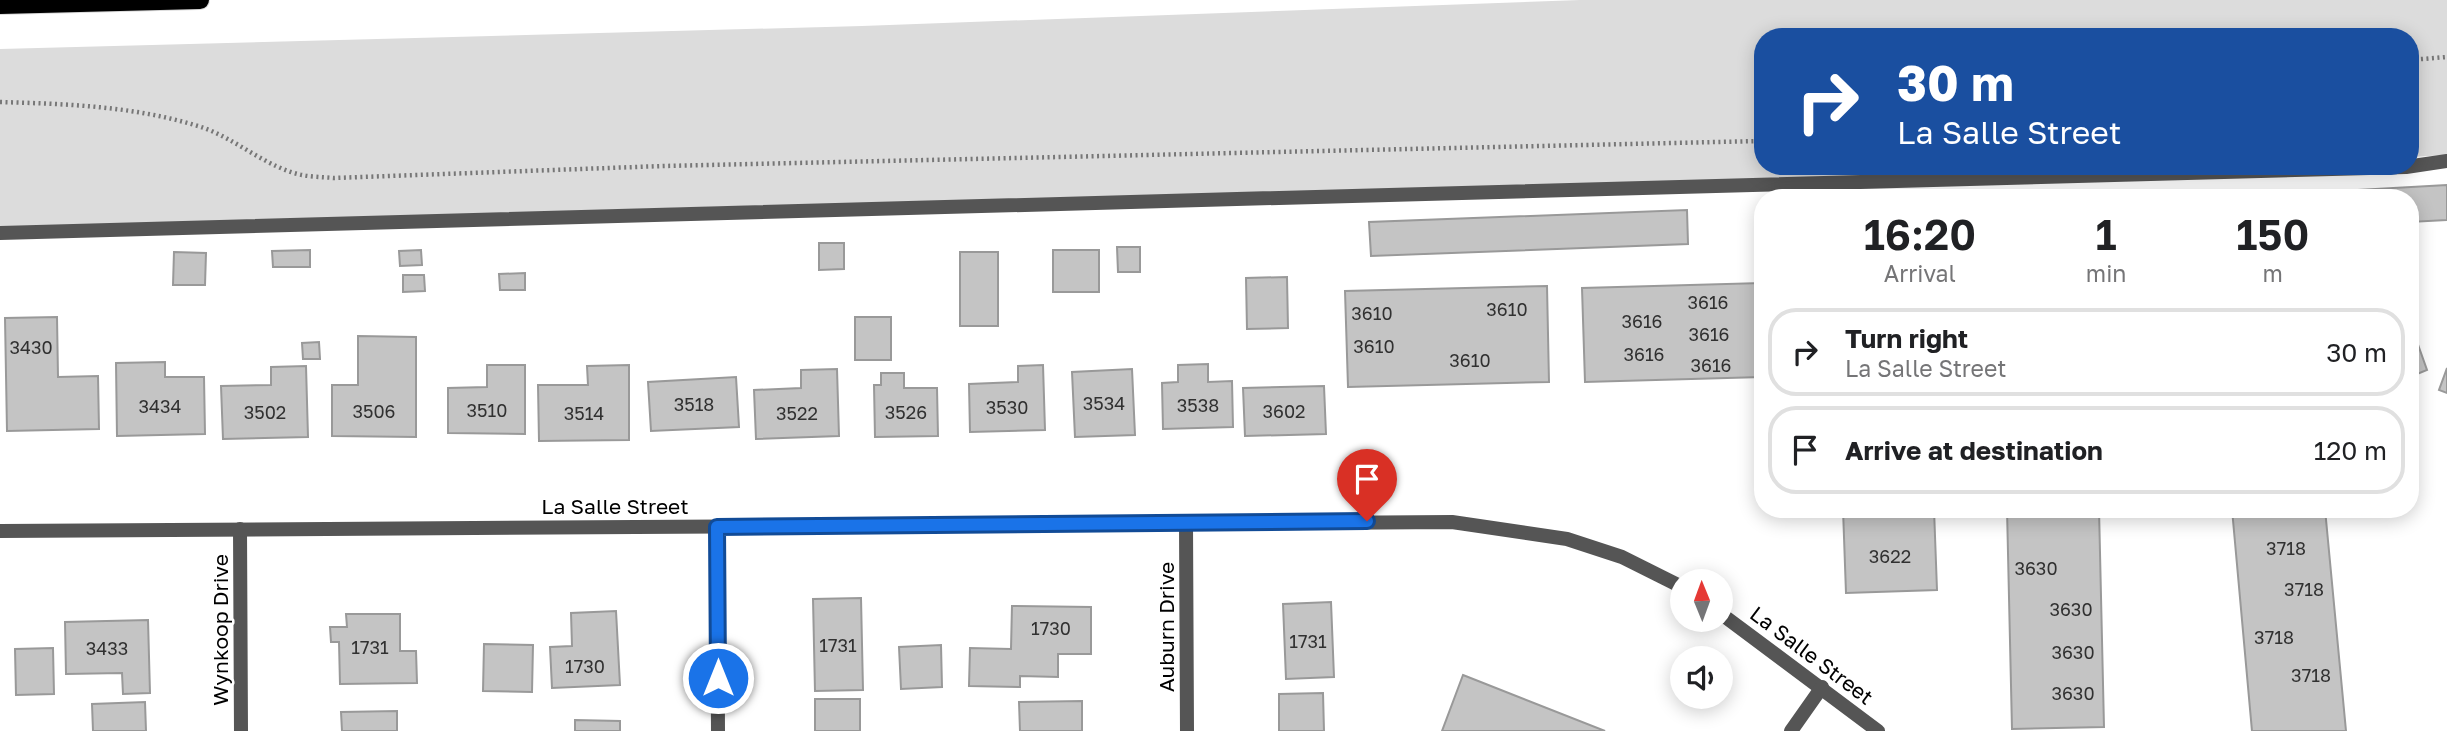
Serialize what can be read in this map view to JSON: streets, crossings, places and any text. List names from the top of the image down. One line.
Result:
{"streets":{"street":["La Salle Street","Auburn Drive","Wynkoop Drive"]},"crossings":[["La Salle Street","Auburn Drive"],["La Salle Street","Wynkoop Drive"]],"house_numbers":["3616","3610","3610","3616","3616","3610","3430","3616","3610","3616","3534","3518","3538","3434","3530","3510","3506","3602","3502","3526","3514","3522","3718","3622","3630","3718","3630","1730","3718","1731","1731","1731","3433","3630","1730","3718","3630"],"north":"top","page":{"turn":["30 m","La Salle Street"],"eta":["16:20","Arrival","1","min","150","m"],"list":[{"name":"Turn right","note":"La Salle Street","value":"30 m"},{"name":"Arrive at destination","value":"120 m"}]}}
